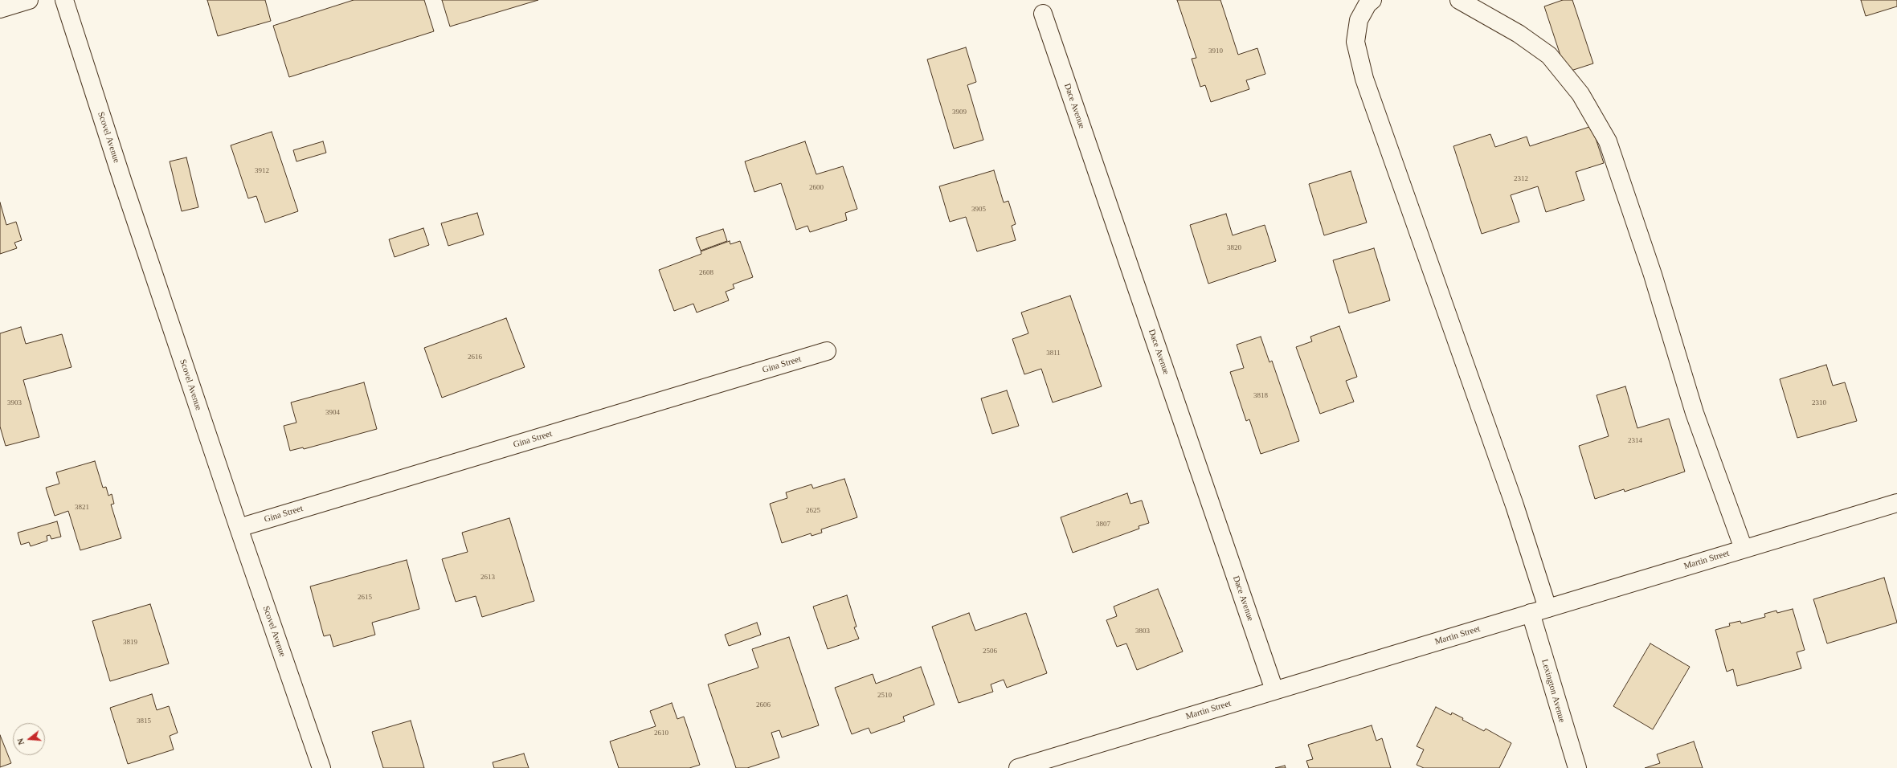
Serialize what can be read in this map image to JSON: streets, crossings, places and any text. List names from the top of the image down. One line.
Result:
{"streets":{"street":["Dace Avenue","Scovel Avenue","Gina Street","Martin Street","Lexington Avenue"]},"crossings":[["Dace Avenue","Martin Street"],["Scovel Avenue","Gina Street"],["Martin Street","Lexington Avenue"]],"house_numbers":["3910","3909","3912","2312","2600","3905","3820","2608","3811","2616","3818","3903","2310","3904","2314","3821","2625","3807","2613","2615","3803","3819","2506","2510","2606","3815","2610"],"north":"left"}
